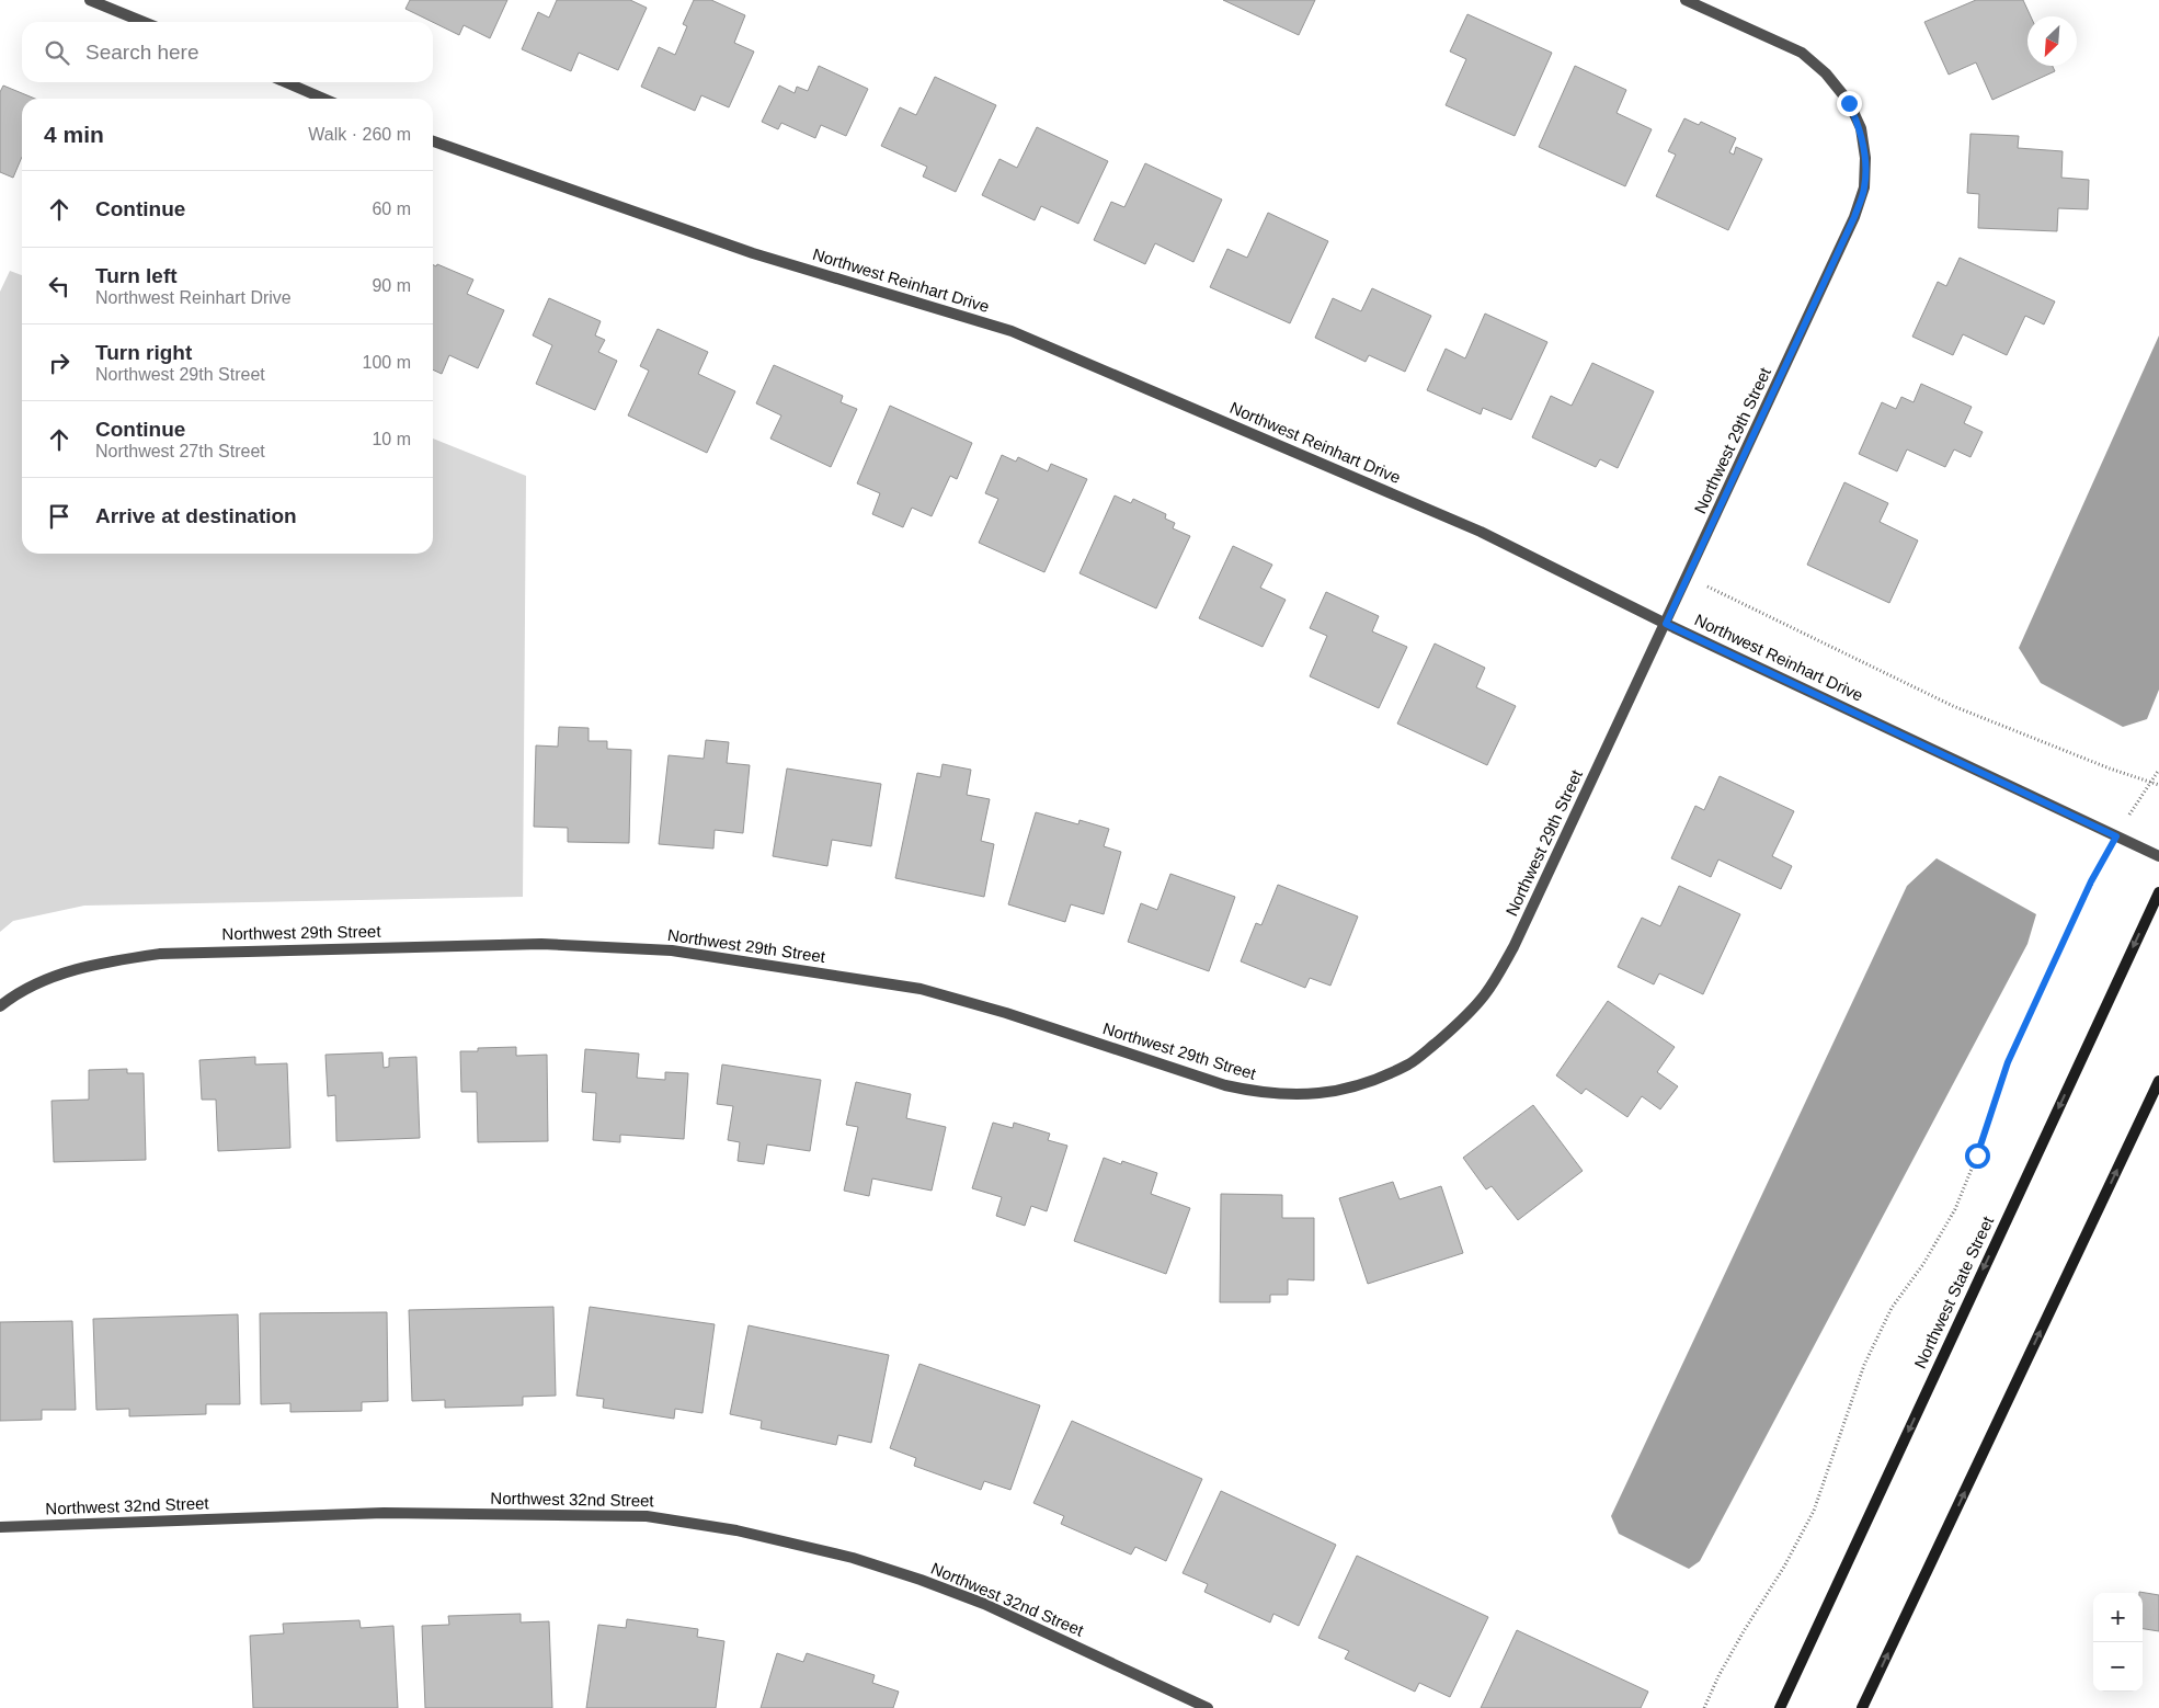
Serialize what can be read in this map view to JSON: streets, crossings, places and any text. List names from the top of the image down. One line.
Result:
{"streets":{"main road":["Northwest State Street"],"street":["Northwest Reinhart Drive","Northwest 29th Street","Northwest 32nd Street"]},"crossings":[["Northwest Reinhart Drive","Northwest 29th Street"]],"north":"bottom left","page":{"search":"Search here","heading":["4 min","Walk · 260 m"],"list":[["Continue","60 m"],["Turn left","Northwest Reinhart Drive","90 m"],["Turn right","Northwest 29th Street","100 m"],["Continue","Northwest 27th Street","10 m"],"Arrive at destination"],"map_buttons":["+","−"]}}
